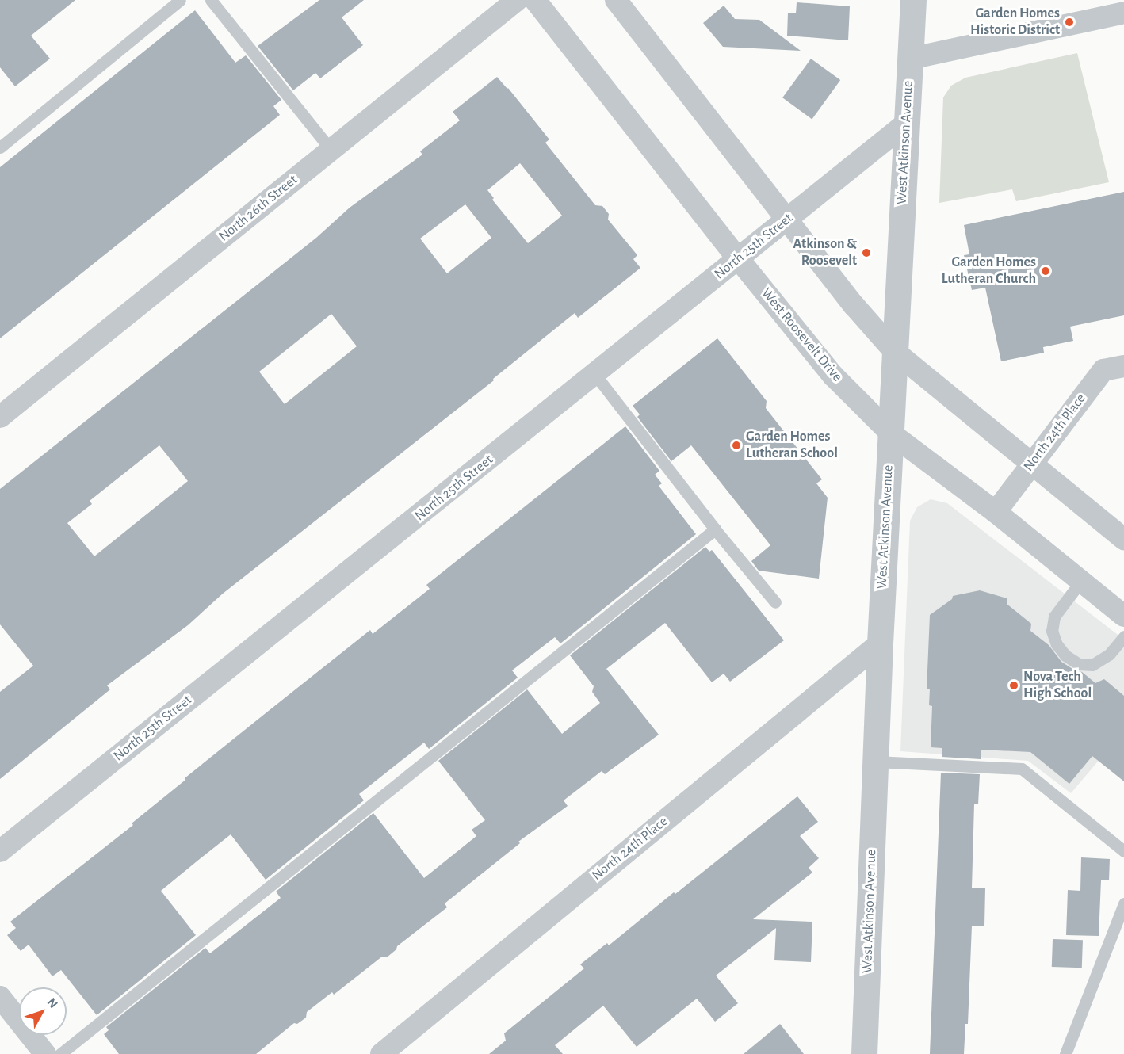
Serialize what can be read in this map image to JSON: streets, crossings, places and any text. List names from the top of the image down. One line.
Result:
{"streets":{"street":["West Atkinson Avenue","North 26th Street","North 25th Street","West Roosevelt Drive","North 24th Place"]},"crossings":[["West Atkinson Avenue","North 25th Street"],["West Atkinson Avenue","West Roosevelt Drive"],["West Atkinson Avenue","North 24th Place"],["North 25th Street","West Roosevelt Drive"],["West Roosevelt Drive","North 24th Place"]],"places":["Garden Homes Historic District","Atkinson & Roosevelt","Garden Homes Lutheran Church","Garden Homes Lutheran School","Nova Tech High School"],"north":"top right"}
